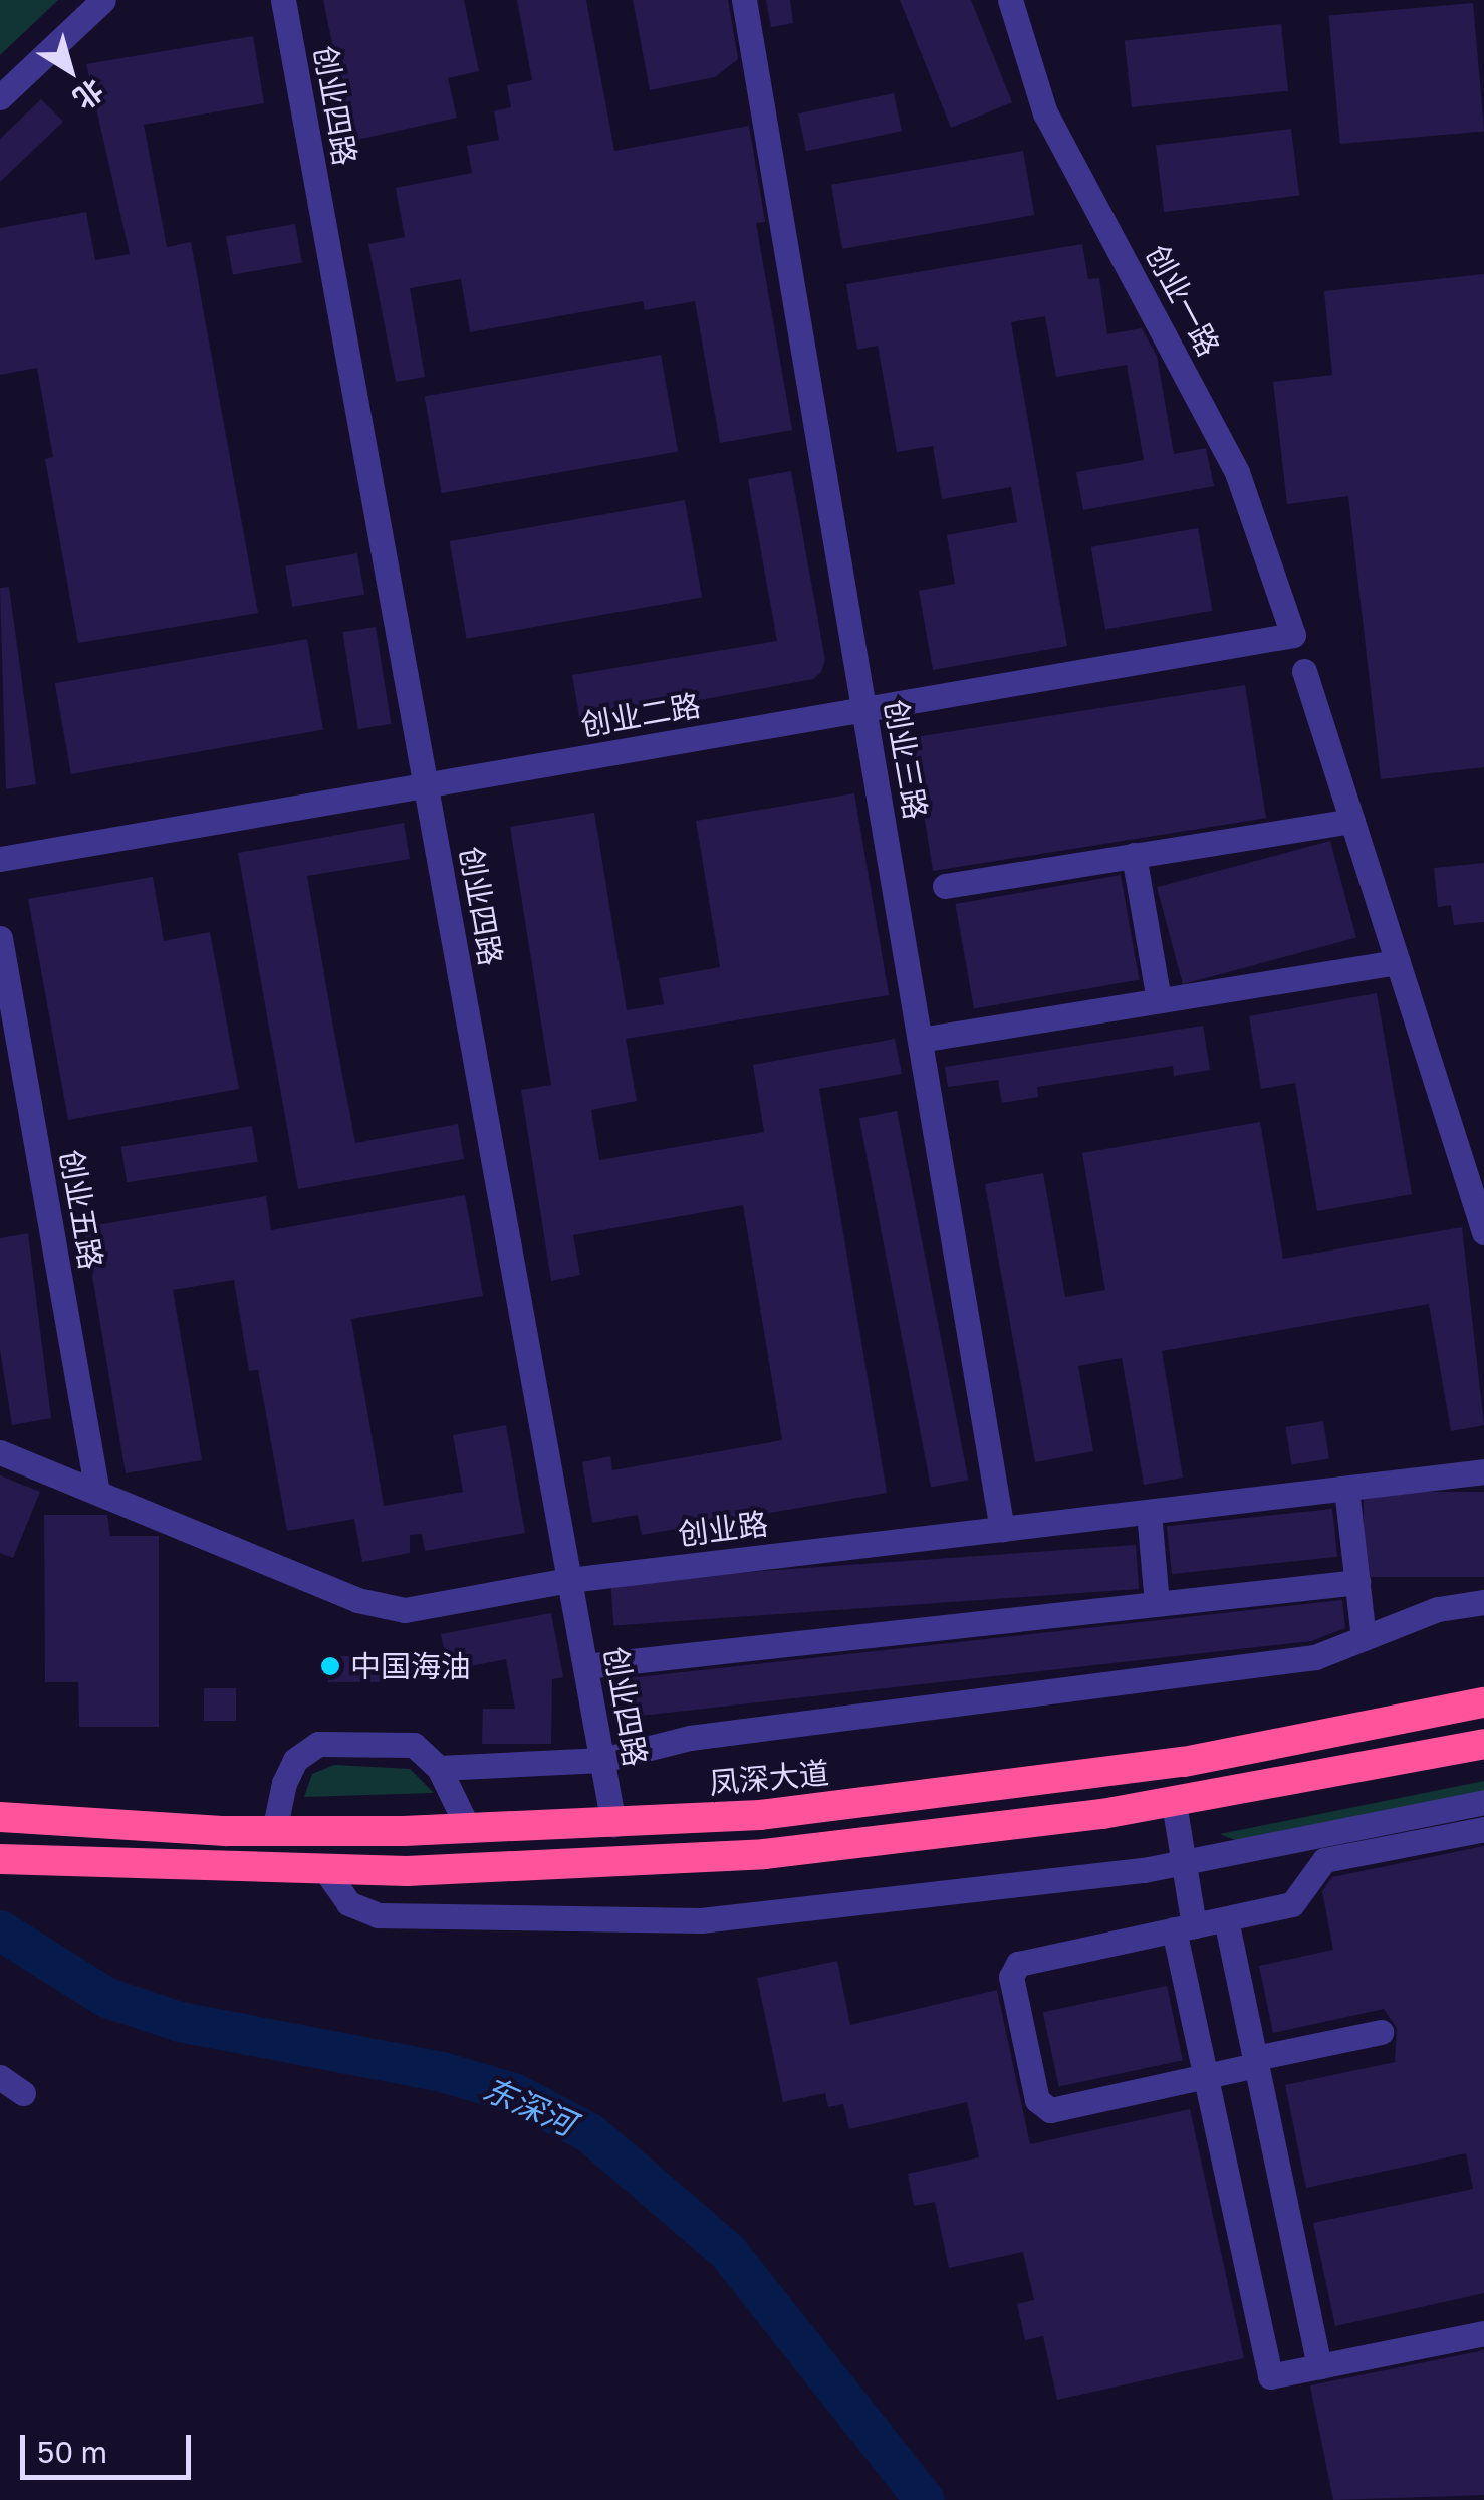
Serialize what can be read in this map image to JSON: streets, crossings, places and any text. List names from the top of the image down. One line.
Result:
{"streets":{"highway":["凤深大道"],"street":["创业四路","创业一路","创业二路","创业三路","创业五路","创业路"]},"crossings":[["创业四路","创业二路"],["创业四路","创业路"],["创业四路","凤深大道"],["创业一路","创业二路"],["创业二路","创业三路"],["创业三路","创业路"],["创业五路","创业路"]],"water":["东深河"],"places":["中国海油"],"scale_bar":"50 m","north":"bottom right"}
